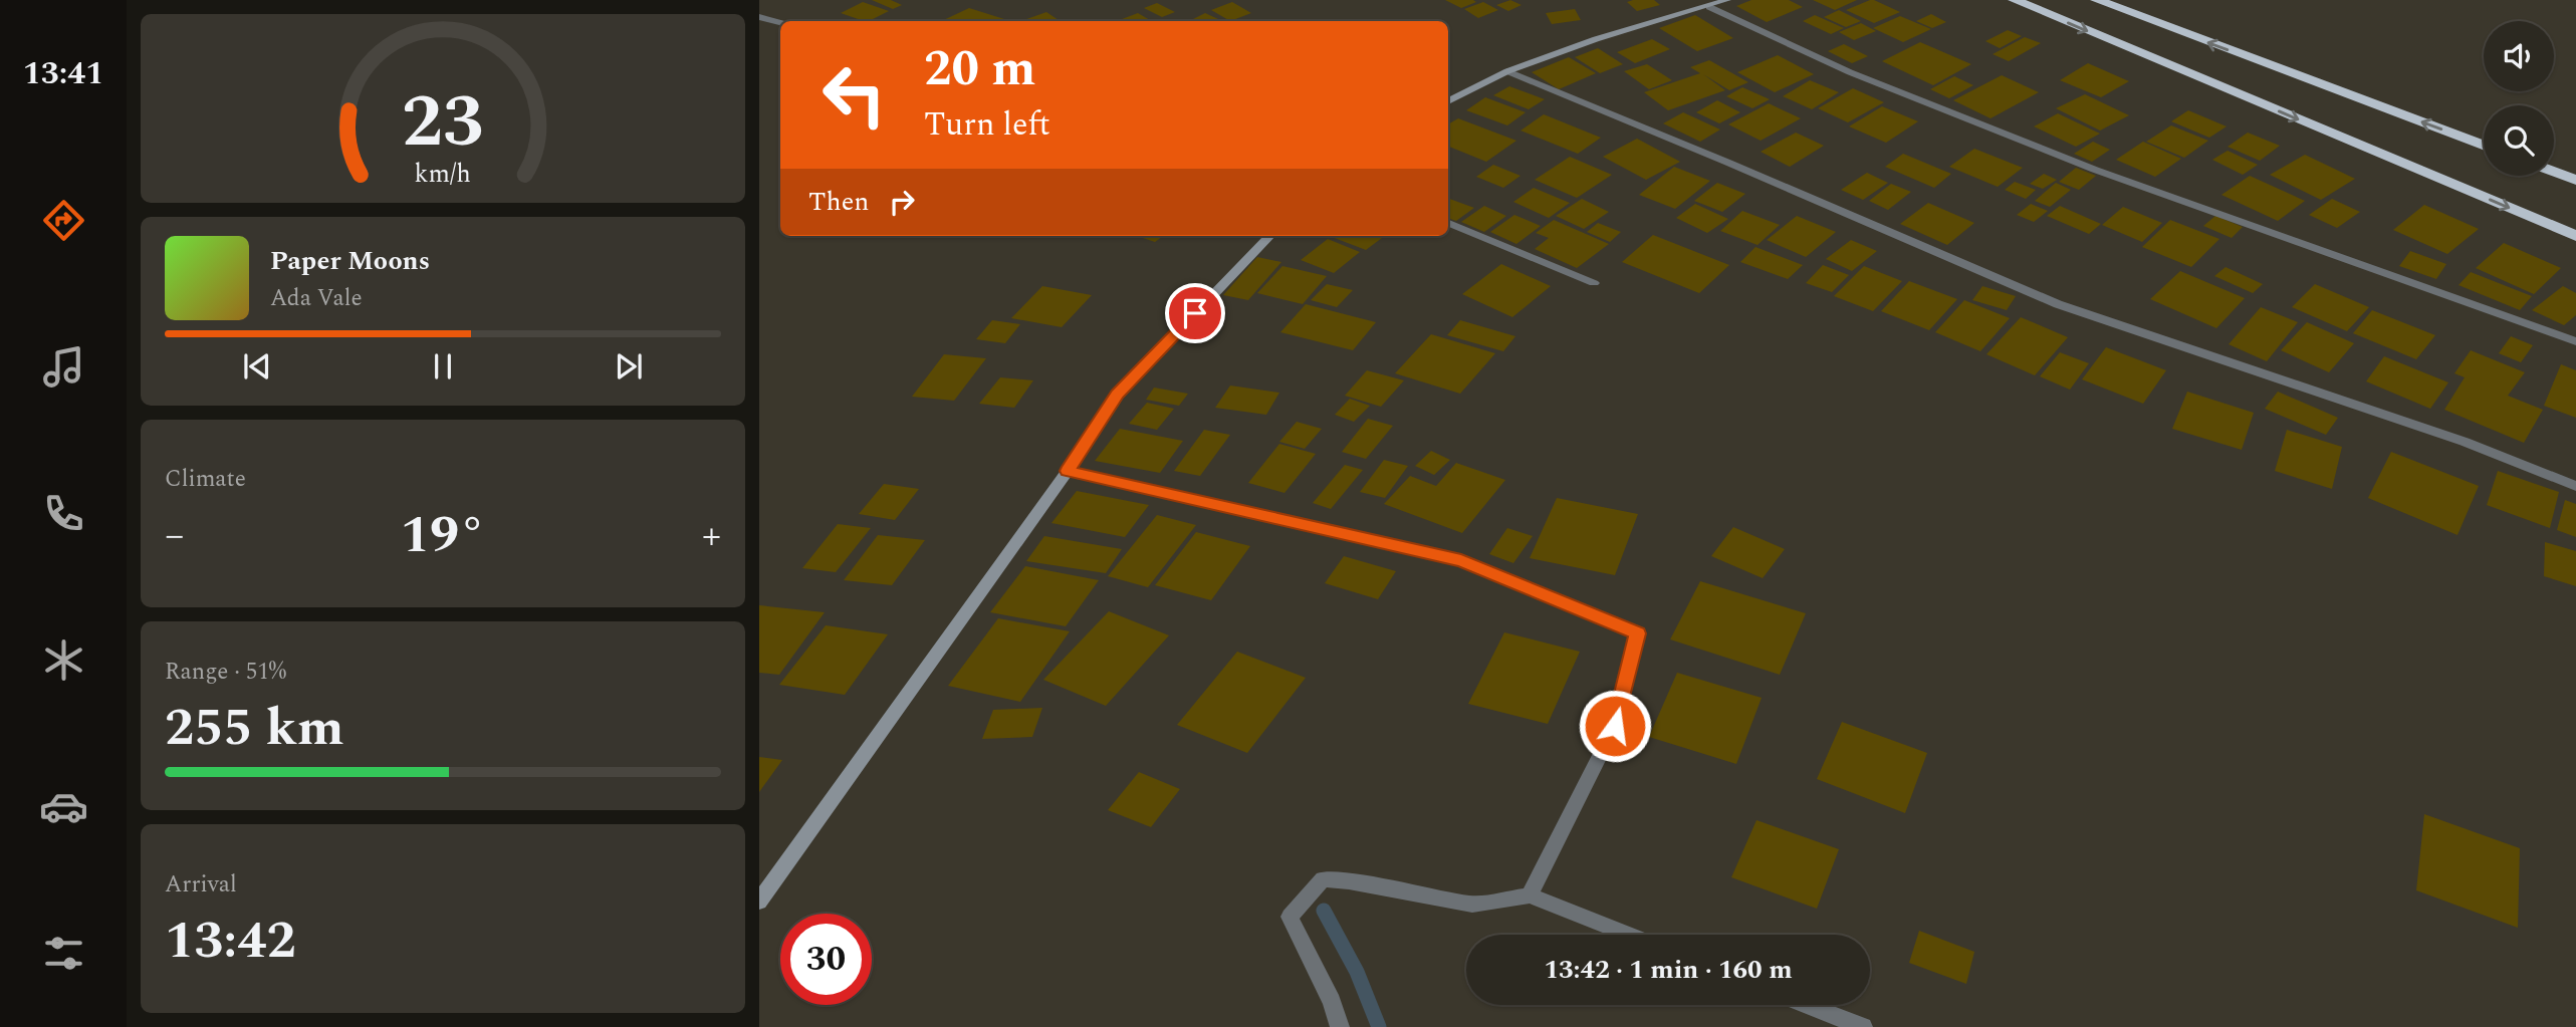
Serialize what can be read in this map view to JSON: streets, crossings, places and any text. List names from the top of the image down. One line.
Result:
{"page":{"tabs":"13:41","turn":["20 m","Turn left"],"then":"Then","song":["Paper Moons","Ada Vale"],"tile":["Climate",["Range · 51%","255 km"],["Arrival","13:42"]],"heat":["−","19°","+"],"limit":"30","trip":"13:42 · 1 min · 160 m","gauge":["23","km/h"]}}
